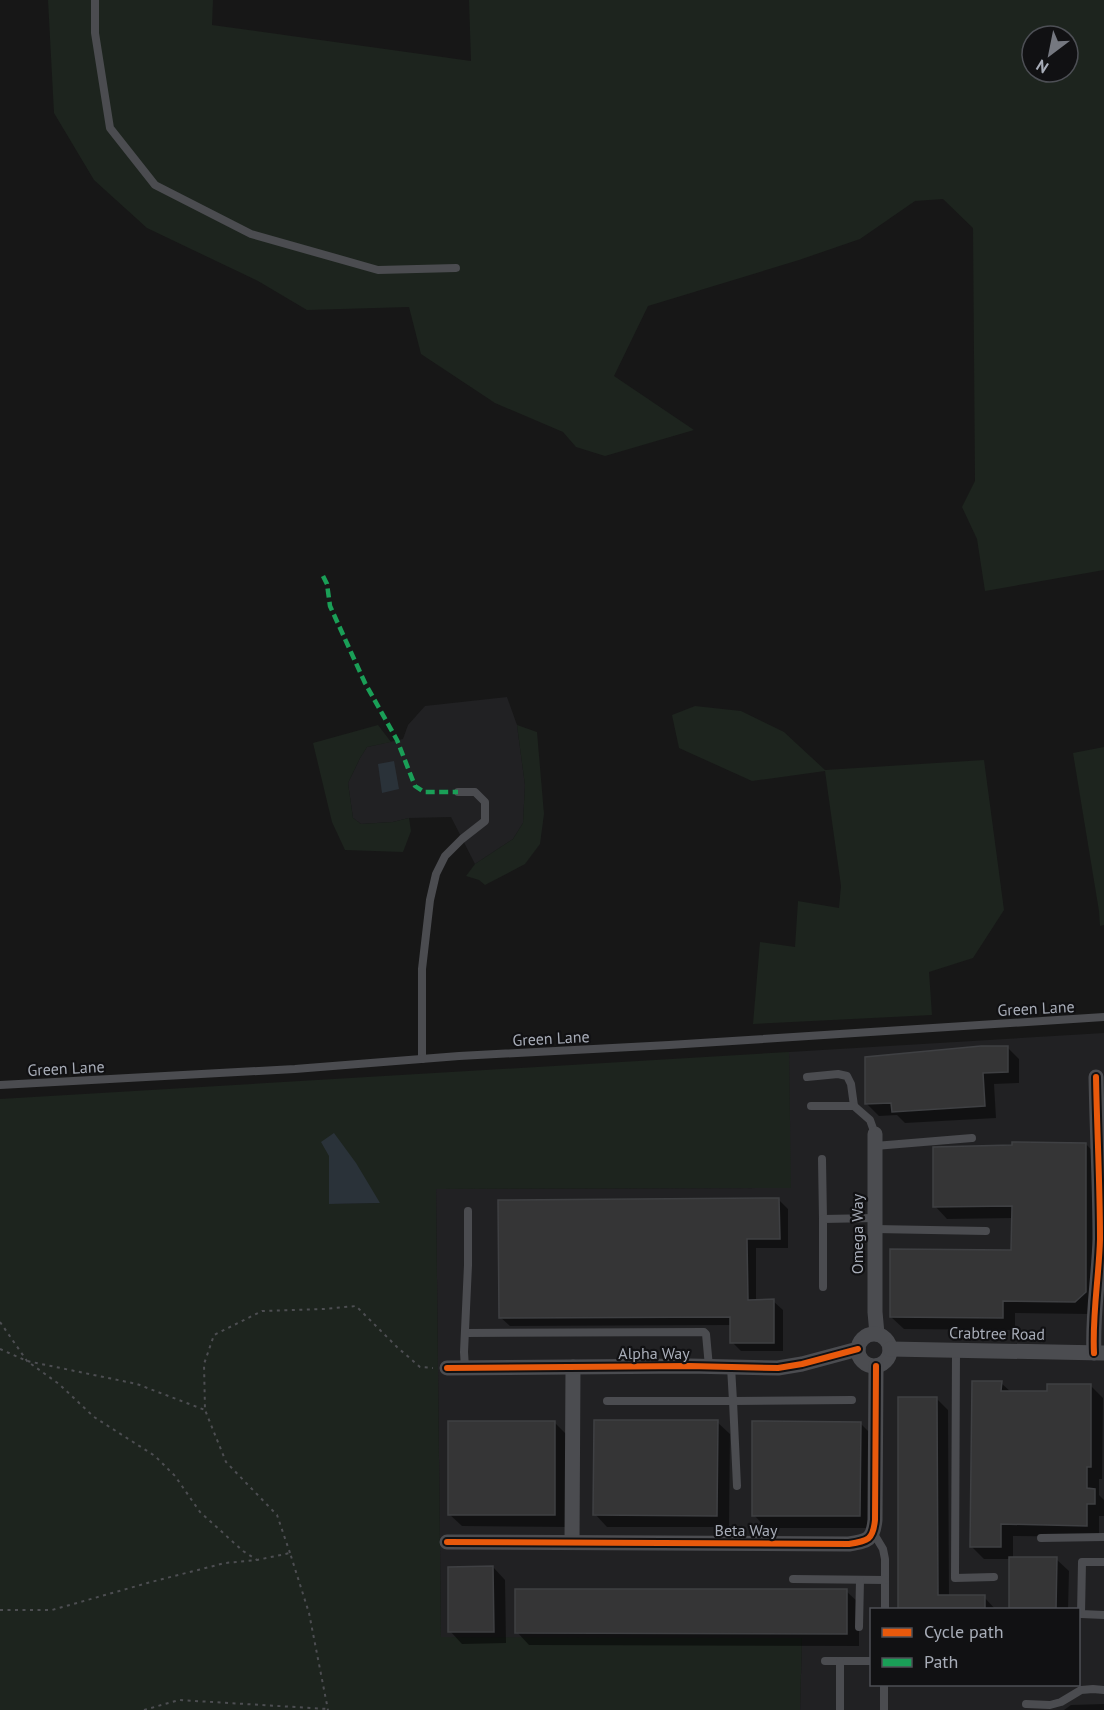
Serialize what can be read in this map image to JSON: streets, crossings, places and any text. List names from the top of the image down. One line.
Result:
{"streets":{"street":["Omega Way","Crabtree Road","Alpha Way","Beta Way"],"lane":["Green Lane"]},"crossings":[["Omega Way","Crabtree Road"],["Omega Way","Alpha Way"],["Crabtree Road","Alpha Way"]],"legend":["Cycle path","Path"],"north":"bottom left"}
